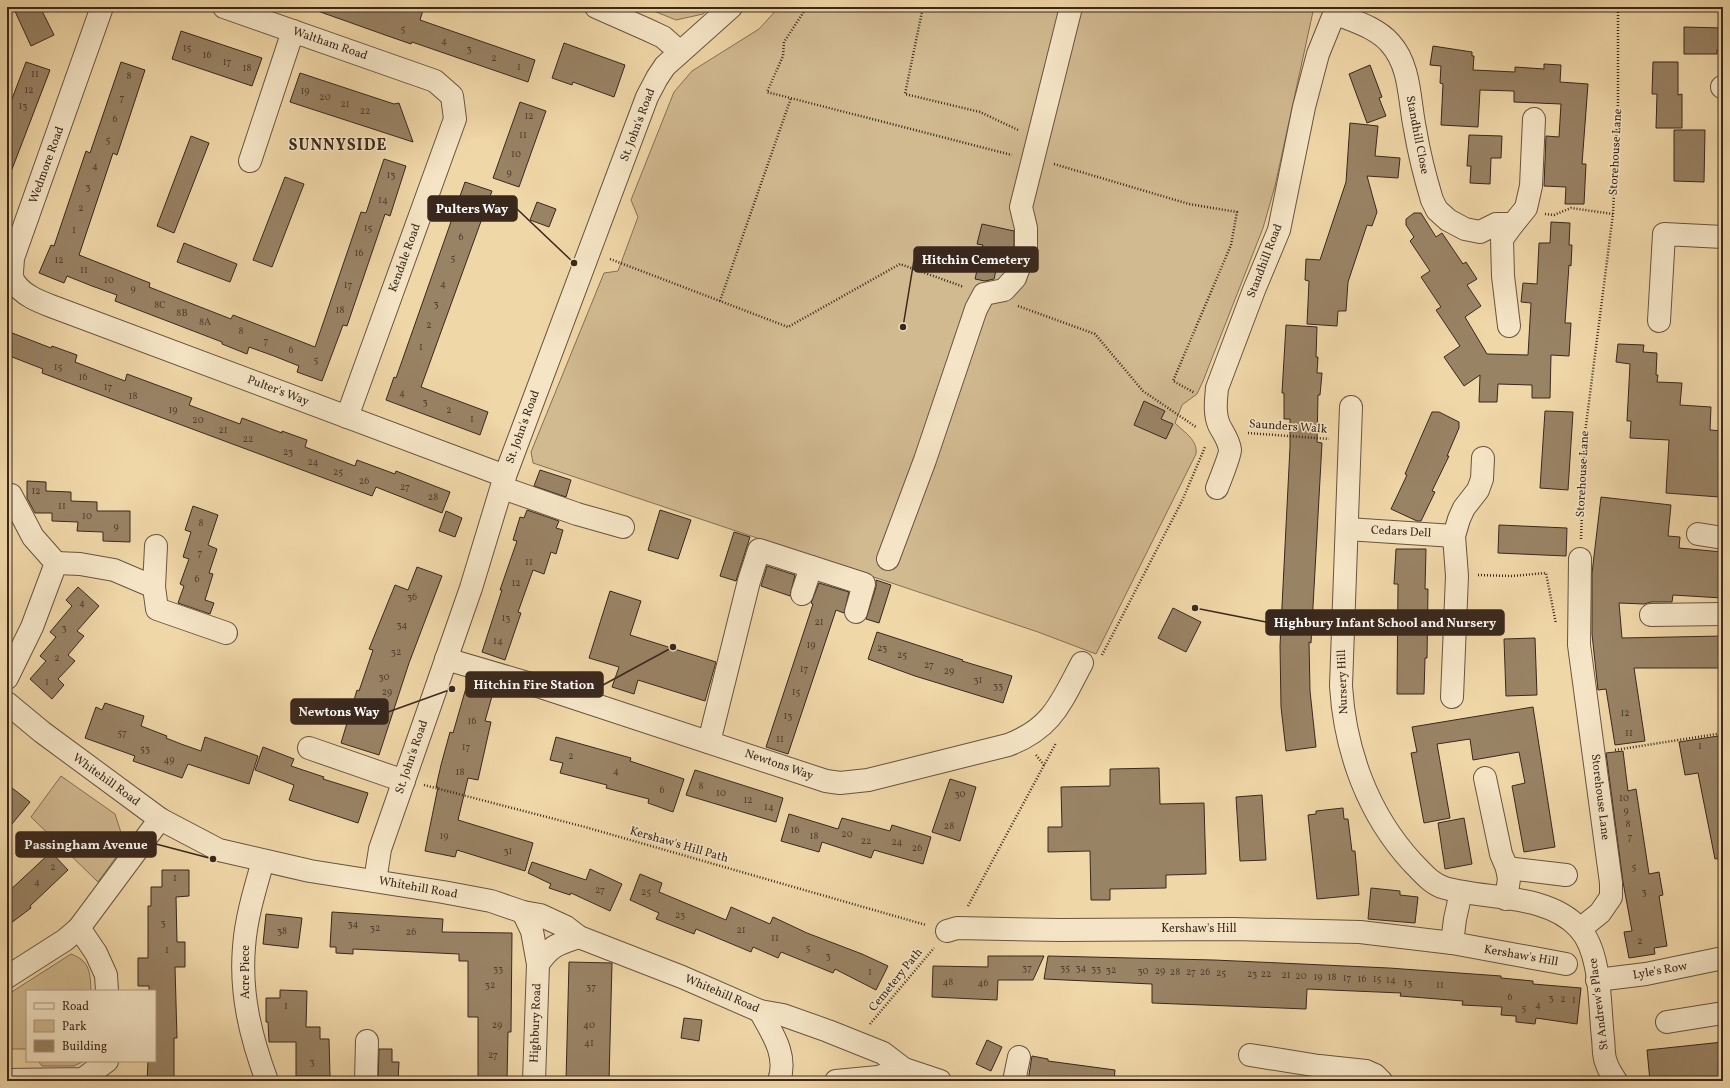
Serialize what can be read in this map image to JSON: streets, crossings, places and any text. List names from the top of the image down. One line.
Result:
{"streets":{"street":["Waltham Road","St. John's Road","Standhill Close","Storehouse Lane","Wedmore Road","Kendale Road","Standhill Road","Pulter's Way","Cedars Dell","Nursery Hill","Newtons Way","Whitehill Road","Kershaw's Hill","Lyle's Row","Acre Piece","St Andrew's Place","Highbury Road"],"path":["Saunders Walk","Kershaw's Hill Path","Cemetery Path"]},"crossings":[["Waltham Road","Kendale Road"],["St. John's Road","Pulter's Way"],["St. John's Road","Newtons Way"],["St. John's Road","Whitehill Road"],["St. John's Road","Kershaw's Hill Path"],["Standhill Close","Standhill Road"],["Storehouse Lane","St Andrew's Place"],["Wedmore Road","Pulter's Way"],["Kendale Road","Pulter's Way"],["Standhill Road","Saunders Walk"],["Saunders Walk","Nursery Hill"],["Cedars Dell","Nursery Hill"],["Nursery Hill","St Andrew's Place"],["Whitehill Road","Acre Piece"],["Whitehill Road","Highbury Road"],["Kershaw's Hill Path","Kershaw's Hill"],["Kershaw's Hill Path","Cemetery Path"],["Kershaw's Hill","Cemetery Path"],["Lyle's Row","St Andrew's Place"]],"districts":["SUNNYSIDE"],"places":["Pulters Way","Hitchin Cemetery","Highbury Infant School and Nursery","Hitchin Fire Station","Newtons Way","Passingham Avenue"],"house_numbers":["5","4","15","3","16","2","17","1","18","11","8","12","19","20","7","21","13","22","12","6","11","5","10","4","9","13","3","14","2","15","1","6","16","5","12","11","10","4","17","9","3","8C","18","8B","8A","2","8","7","1","6","5","15","16","17","4","18","3","19","2","1","20","21","22","23","24","25","26","27","12","28","11","10","8","9","7","11","6","12","36","4","13","21","34","3","14","19","23","32","25","2","27","17","29","30","31","1","33","29","15","12","13","16","57","11","11","1","17","53","2","49","4","18","8","6","10","30","10","12","14","9","8","28","16","20","19","18","7","22","24","26","31","2","5","1","4","27","25","3","23","3","34","32","21","38","26","11","2","5","1","3","37","35","34","33","33","32","30","29","1","28","27","26","25","23","22","21","20","19","18","17","16","15","14","48","46","13","32","11","37","6","3","2","1","4","1","5","29","40","41","27","3"],"legend":["Road","Park","Building"]}
